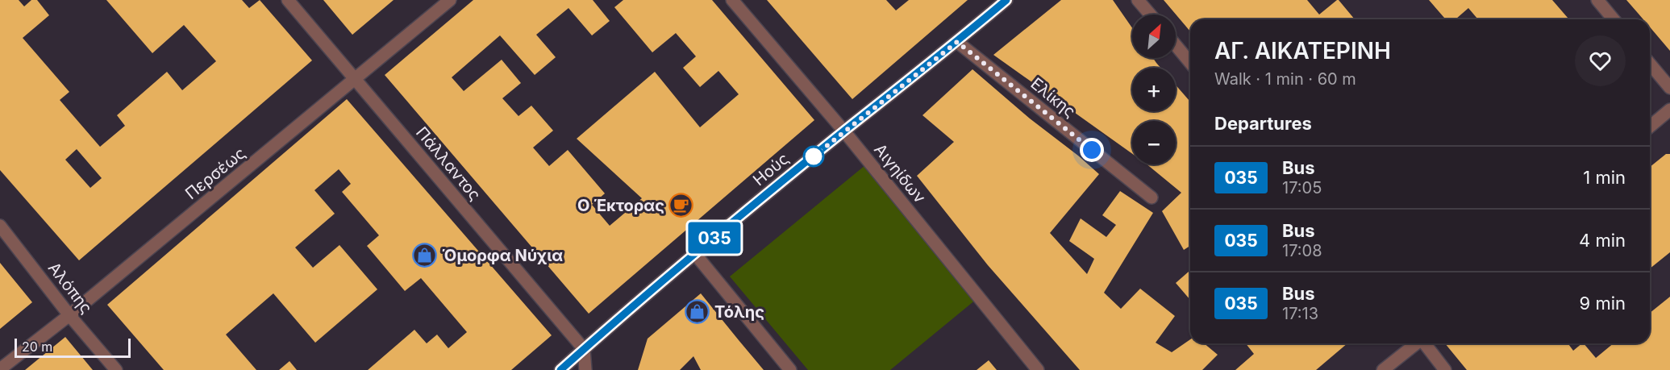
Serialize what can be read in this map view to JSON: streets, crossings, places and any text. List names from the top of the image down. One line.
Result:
{"streets":{"street":["Ελίκης","Πάλλαντος","Ηούς","Περσέως","Αιγηίδων","Αλόπης"]},"crossings":[["Ελίκης","Ηούς"],["Πάλλαντος","Ηούς"],["Πάλλαντος","Περσέως"],["Ηούς","Αιγηίδων"],["Περσέως","Αλόπης"]],"places":{"cafe":["Ο Έκτορας"],"shop":["Όμορφα Νύχια","Τόλης"]},"lines":["bus line 035"],"scale_bar":"20 m","north":"top right","page":{"on_map":"035","map_buttons":["+","−"],"heading":[["ΑΓ. ΑΙΚΑΤΕΡΙΝΗ","Walk · 1 min · 60 m"],"Departures"],"list":[{"mark":"035","name":"Bus","note":"17:05","value":"1 min"},{"mark":"035","name":"Bus","note":"17:08","value":"4 min"},{"mark":"035","name":"Bus","note":"17:13","value":"9 min"}],"scale":"20 m"}}
